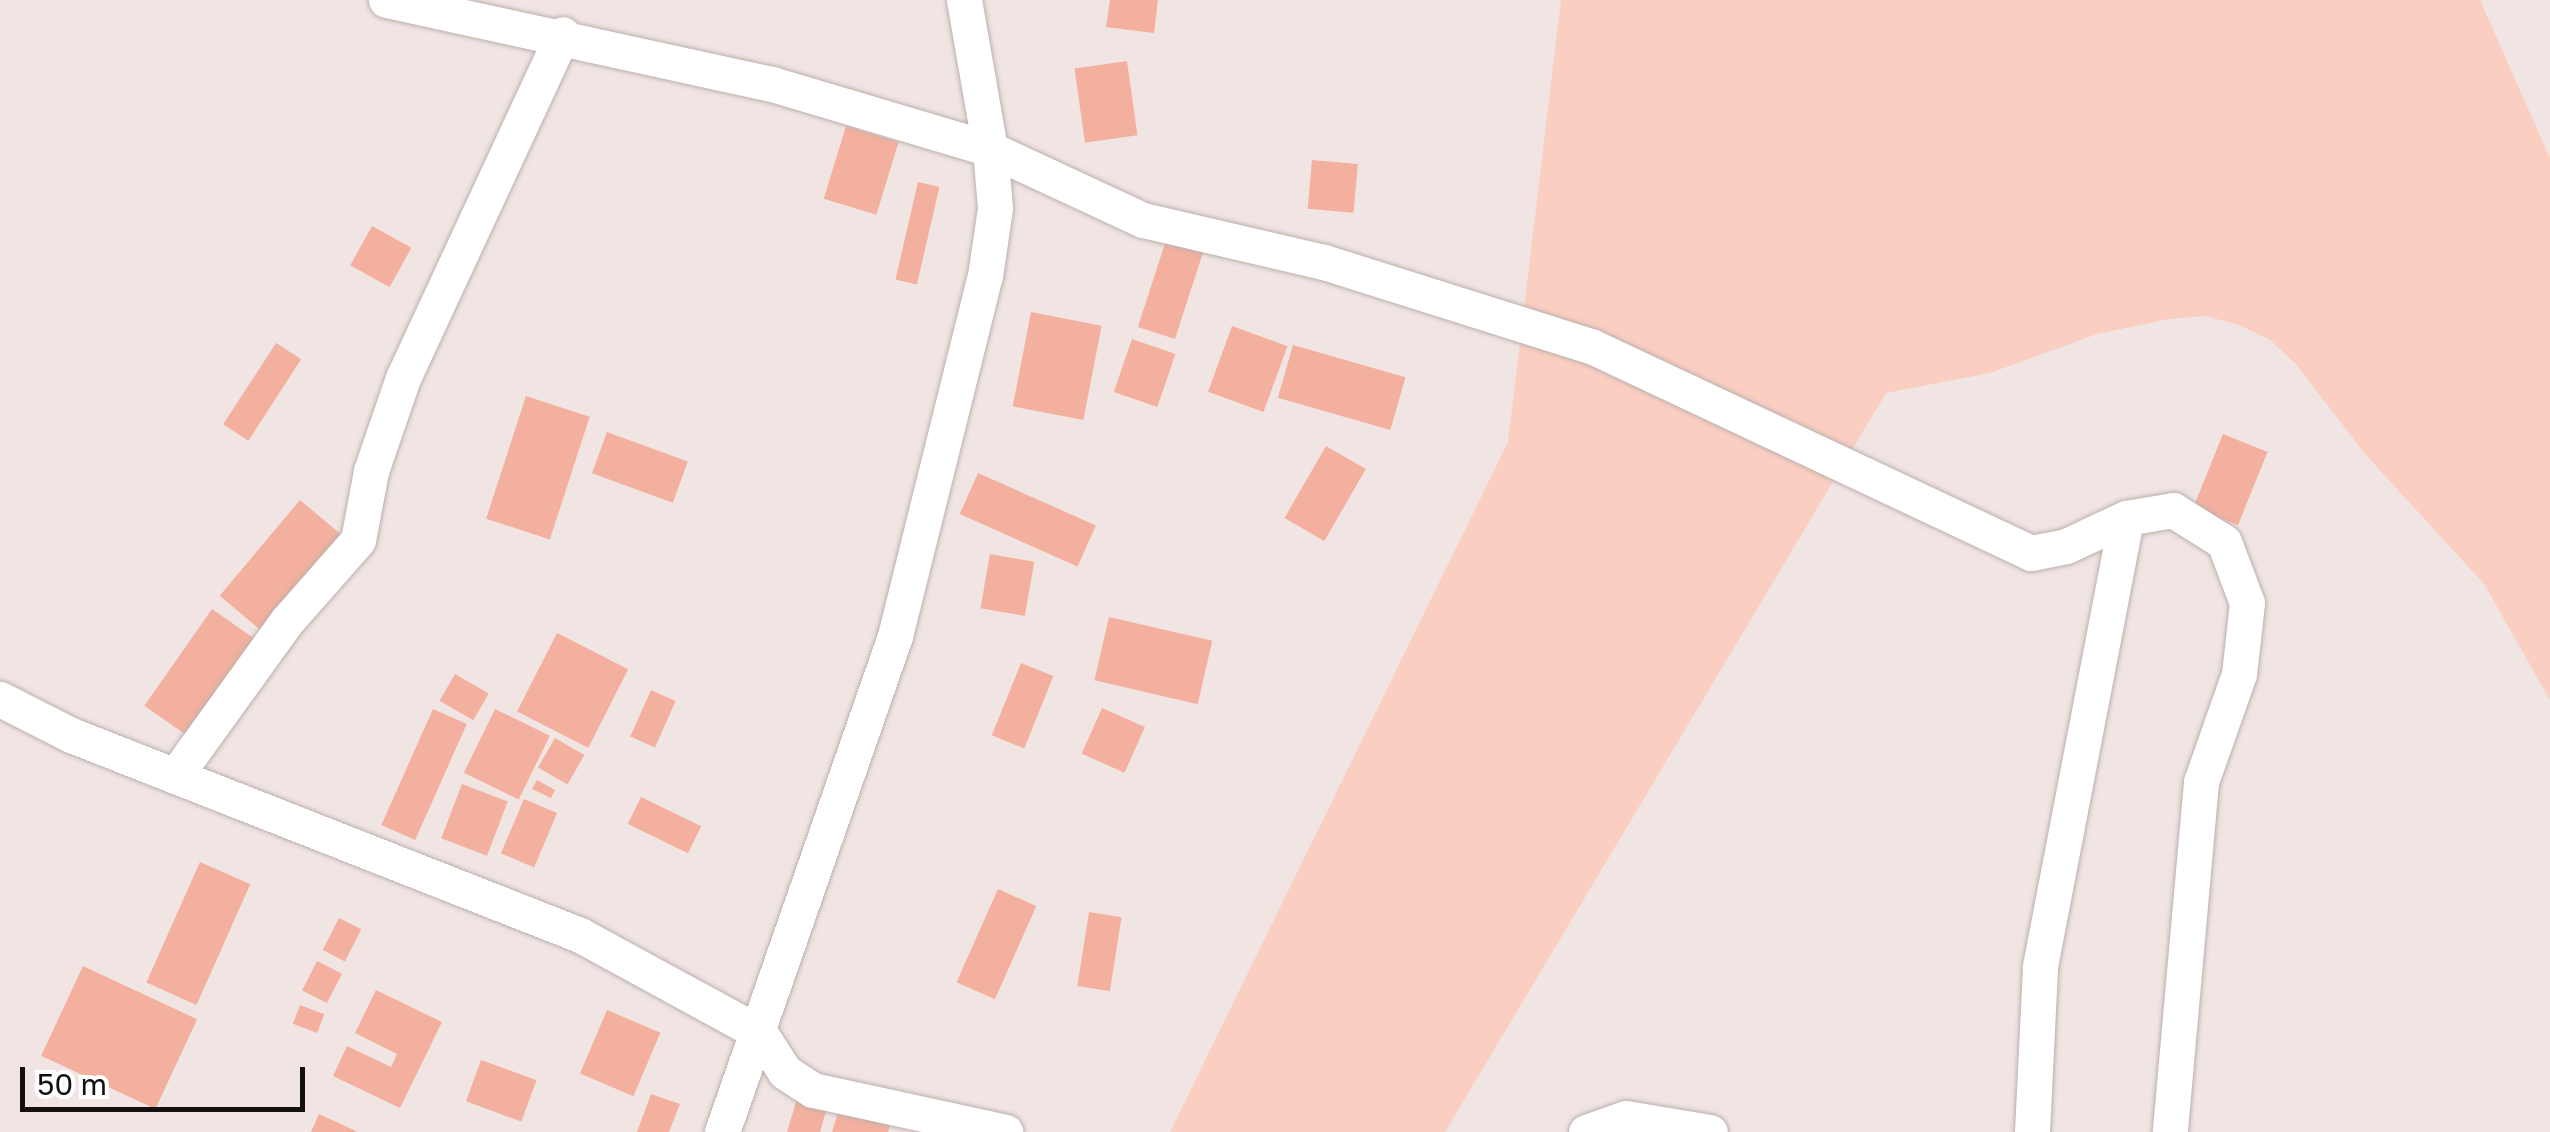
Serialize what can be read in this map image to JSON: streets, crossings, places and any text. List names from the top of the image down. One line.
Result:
{"scale_bar":"50 m"}
